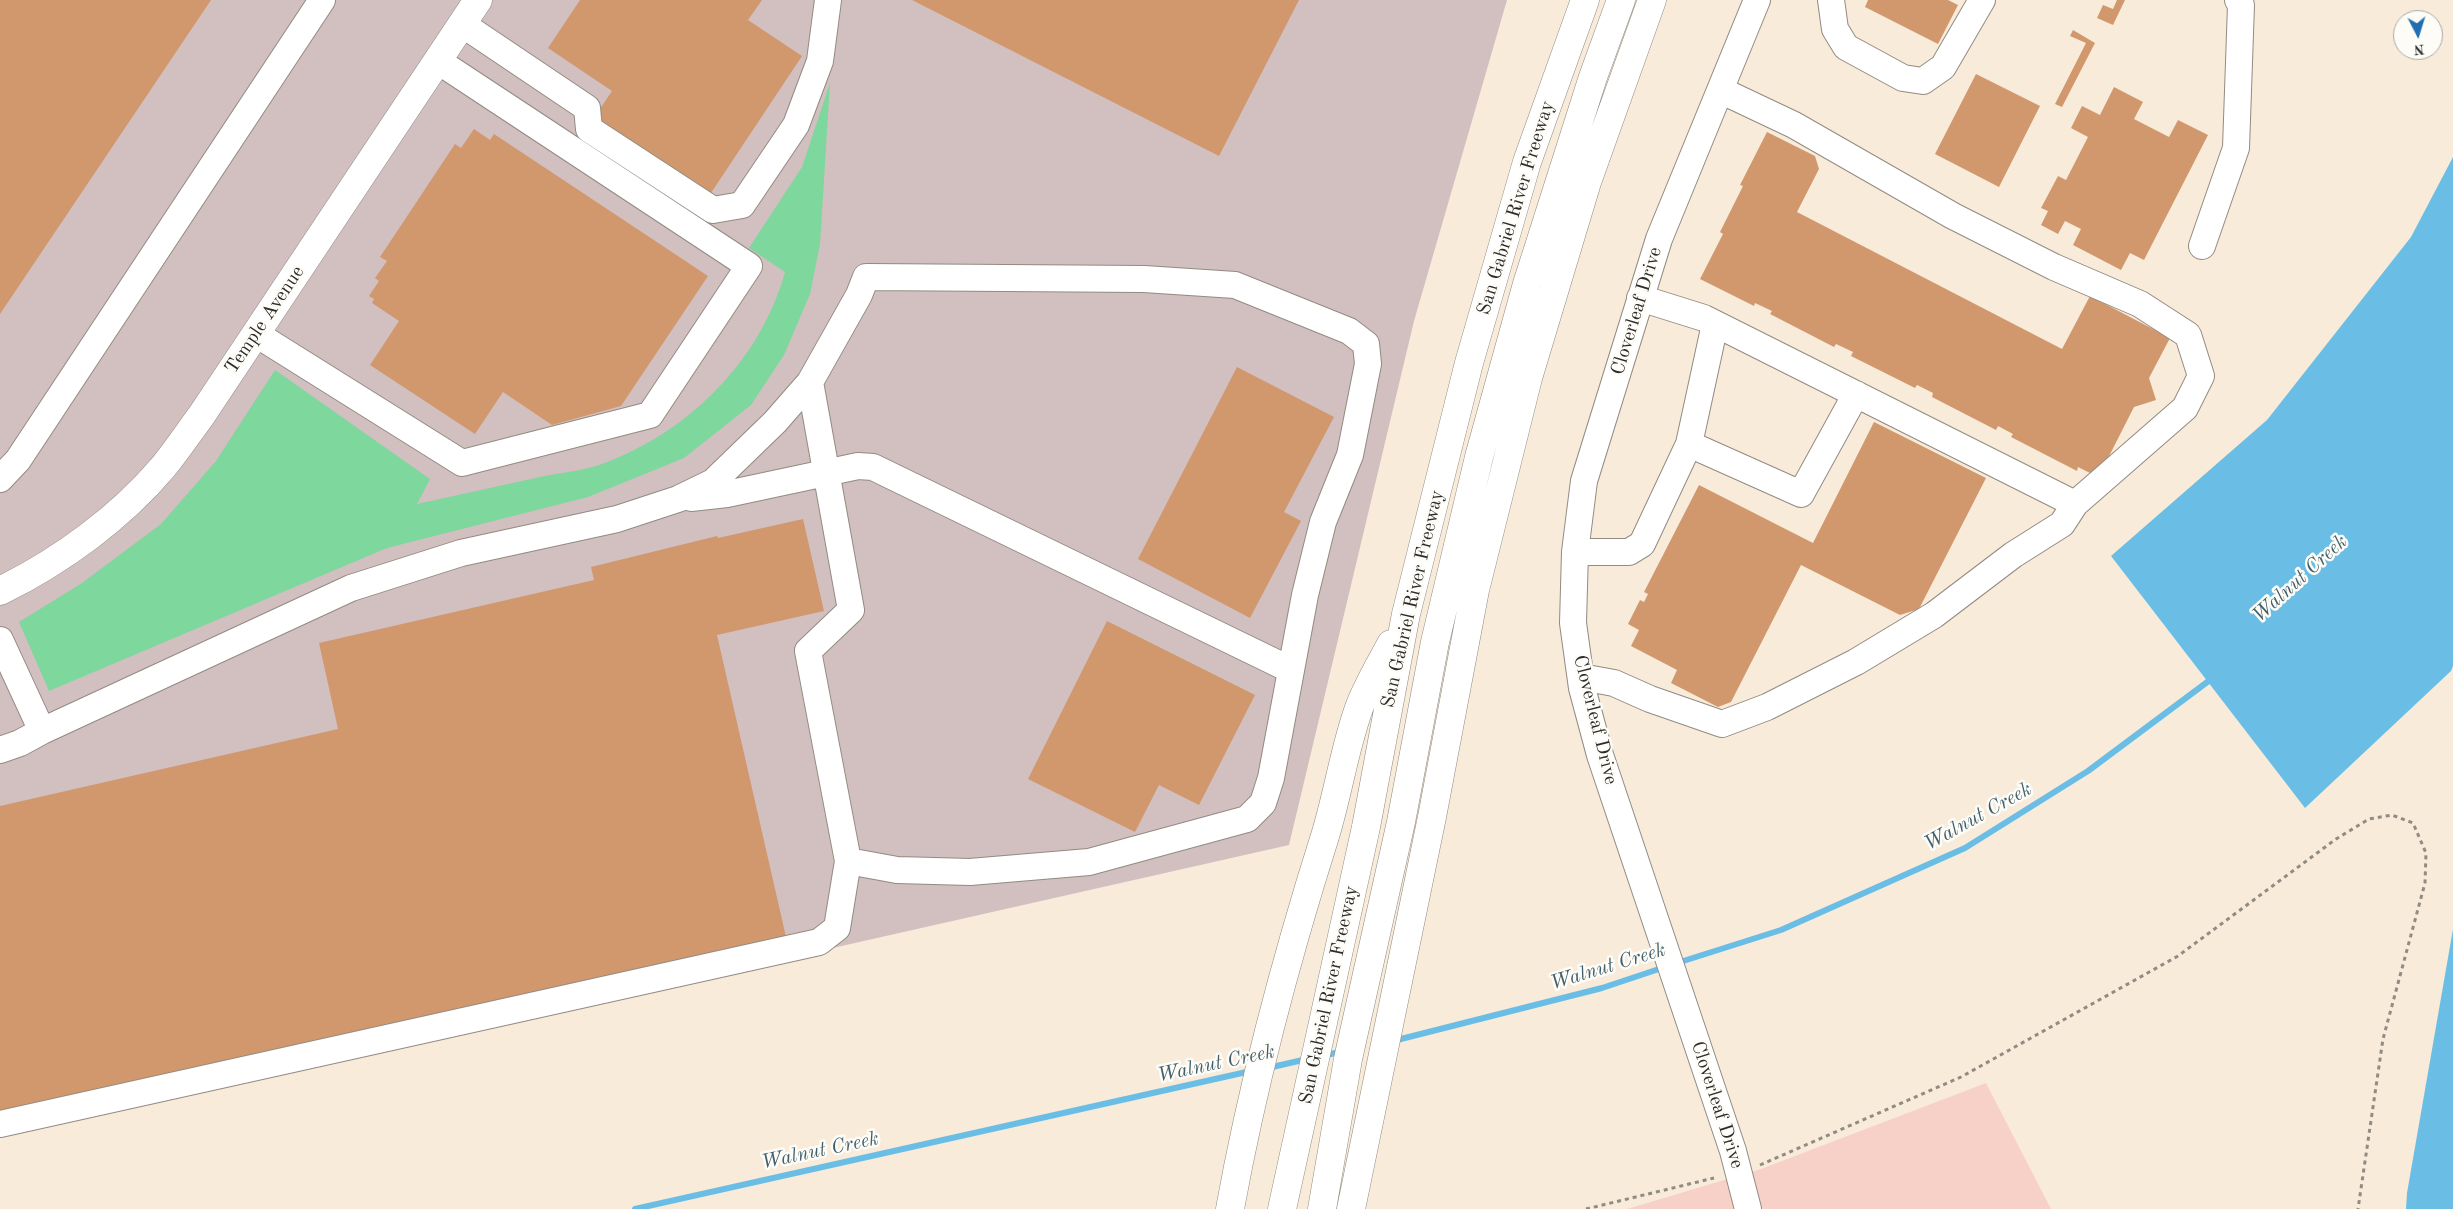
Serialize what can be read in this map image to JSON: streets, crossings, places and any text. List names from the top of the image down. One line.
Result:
{"streets":{"main road":["San Gabriel River Freeway","Temple Avenue"],"street":["Cloverleaf Drive"]},"water":["Walnut Creek"],"north":"bottom"}
